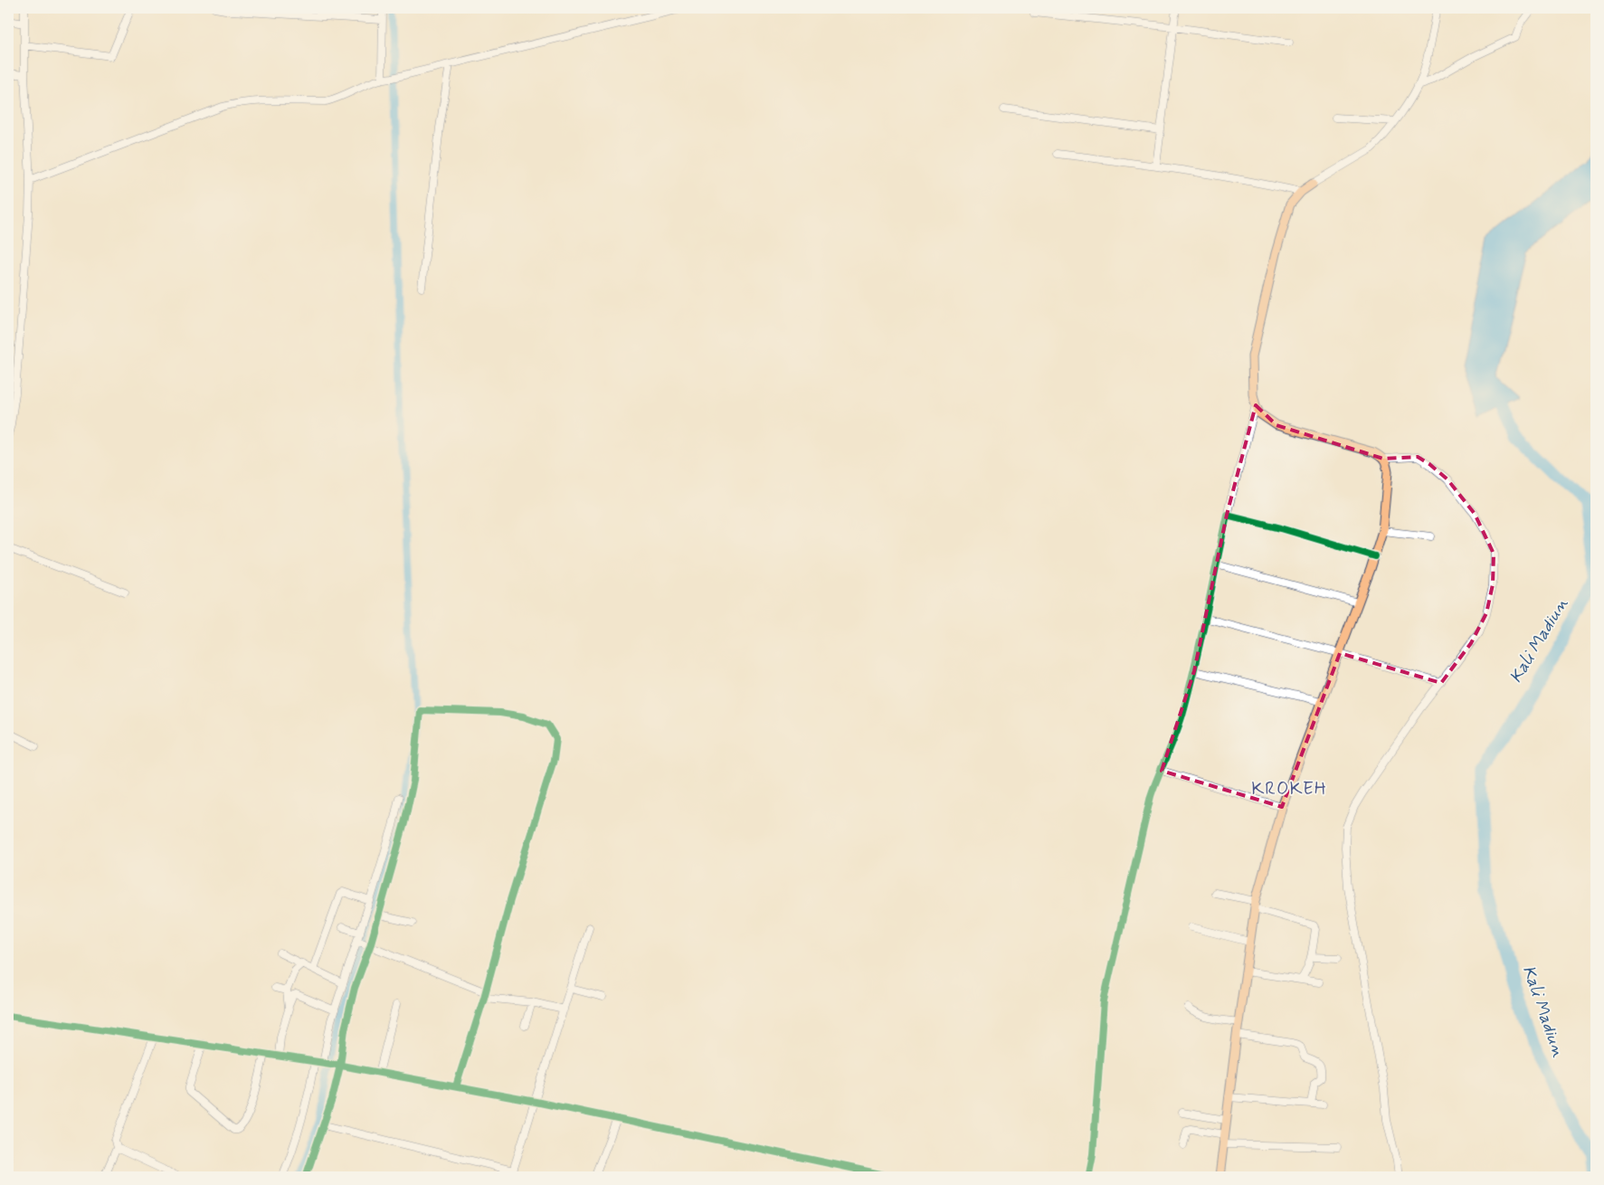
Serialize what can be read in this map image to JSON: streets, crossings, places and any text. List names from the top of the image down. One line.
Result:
{"districts":["KROKEH"],"water":["Kali Madiun"]}
